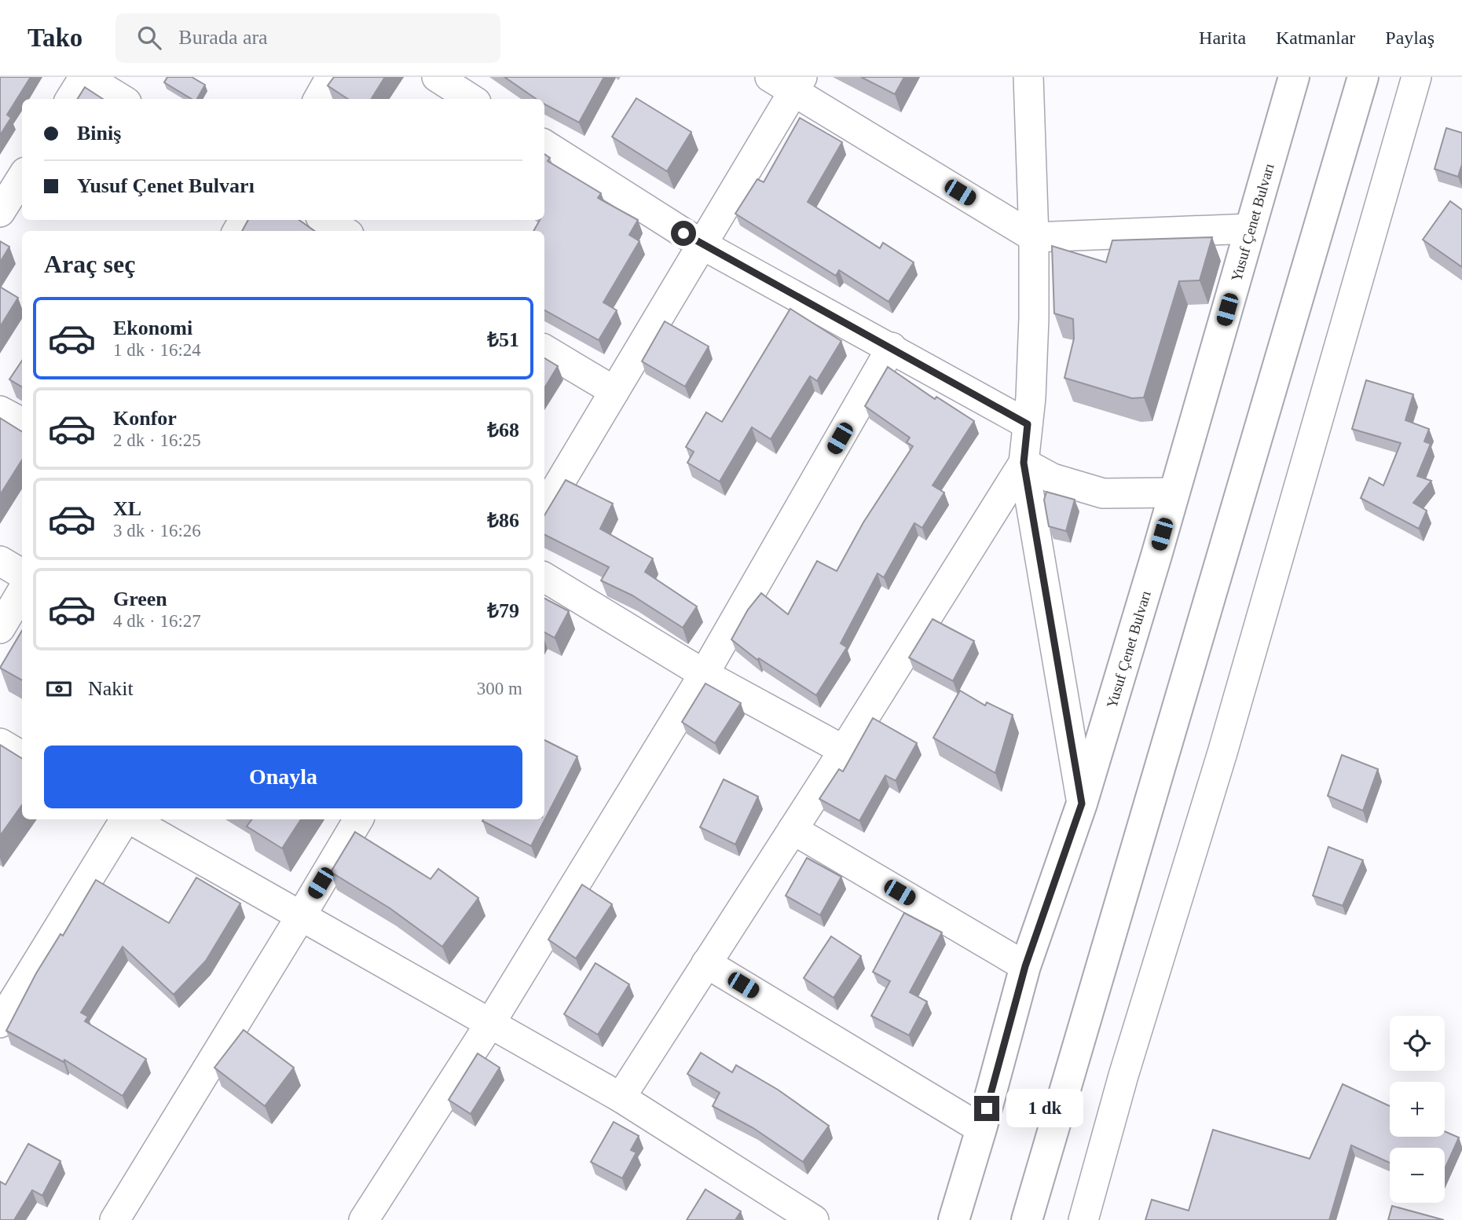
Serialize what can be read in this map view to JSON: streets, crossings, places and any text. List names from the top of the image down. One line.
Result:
{"streets":{"highway":["Yusuf Çenet Bulvarı"]},"page":{"header":"Tako","search":"Burada ara","nav":["Harita","Katmanlar","Paylaş"],"banner":["Biniş","Yusuf Çenet Bulvarı"],"heading":"Araç seç","list":[{"name":"Ekonomi","note":"1 dk · 16:24","value":"₺51"},{"name":"Konfor","note":"2 dk · 16:25","value":"₺68"},{"name":"XL","note":"3 dk · 16:26","value":"₺86"},{"name":"Green","note":"4 dk · 16:27","value":"₺79"}],"pay":["Nakit","300 m"],"buttons":"Onayla","map_buttons":["+","−"],"bubble":"1 dk"}}
